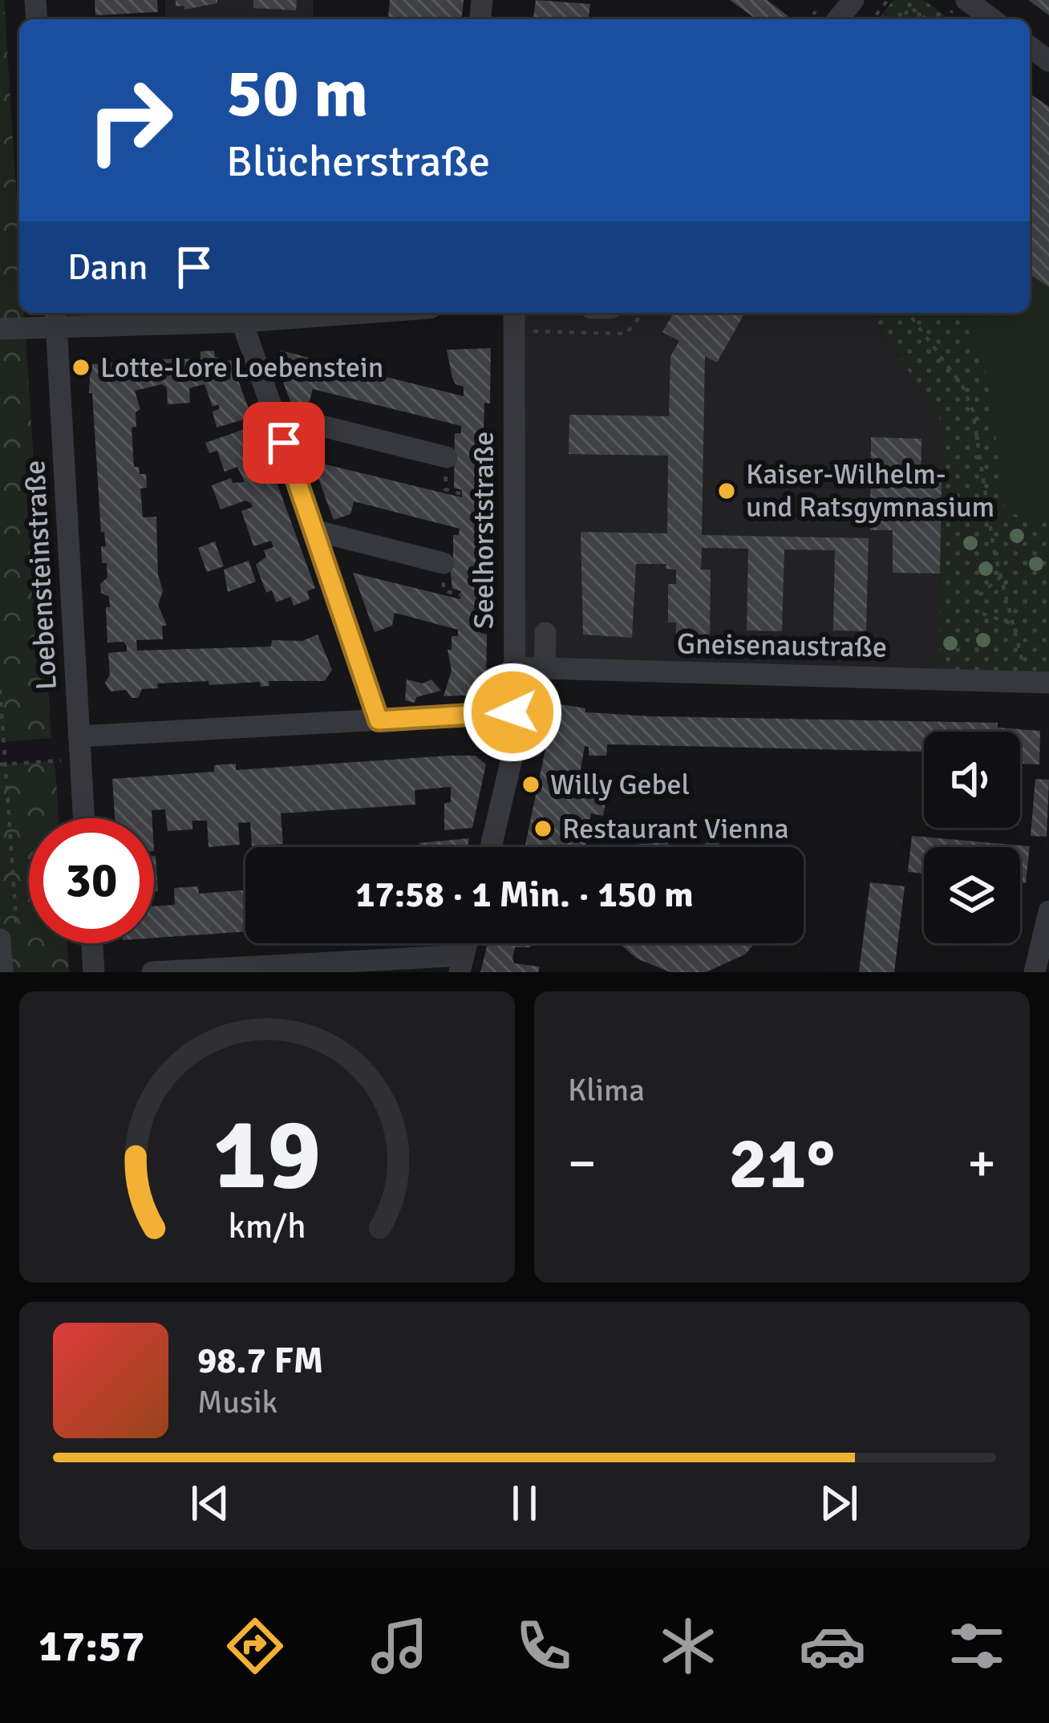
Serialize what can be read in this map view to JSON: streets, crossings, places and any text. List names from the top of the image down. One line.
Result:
{"streets":{"street":["Seelhorststraße","Loebensteinstraße","Gneisenaustraße"]},"crossings":[["Seelhorststraße","Gneisenaustraße"]],"places":["Lotte-Lore Loebenstein","Kaiser-Wilhelm- und Ratsgymnasium","Willy Gebel","Restaurant Vienna"],"page":{"turn":["50 m","Blücherstraße"],"then":"Dann","limit":"30","trip":"17:58 · 1 Min. · 150 m","tile":"Klima","heat":["−","21°","+"],"song":["98.7 FM","Musik"],"tabs":"17:57","gauge":["19","km/h"]}}
